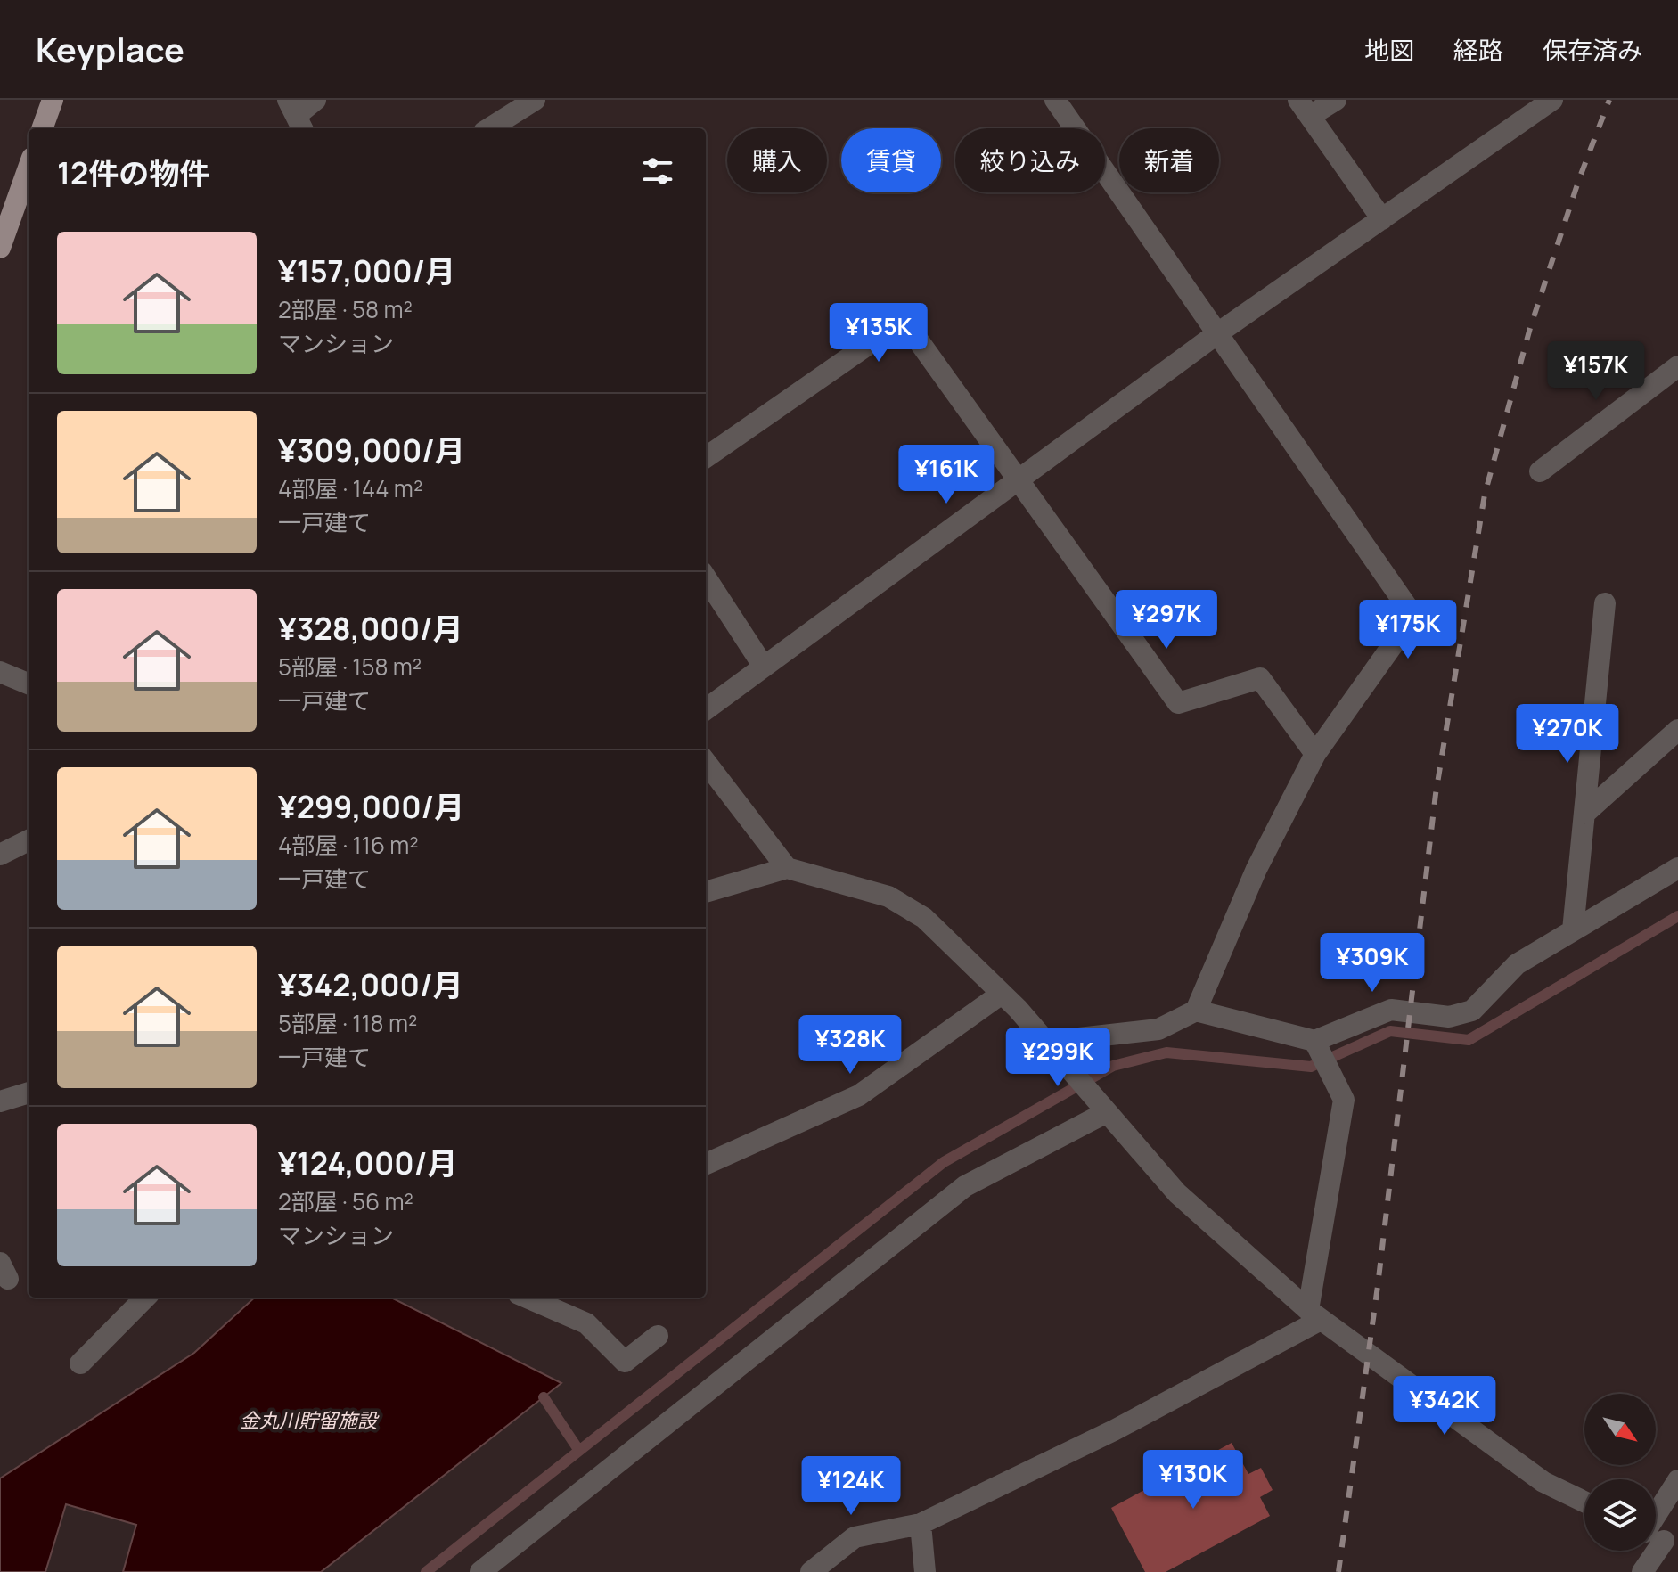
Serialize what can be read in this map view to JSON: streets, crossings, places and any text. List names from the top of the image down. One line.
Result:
{"water":["金丸川貯留施設"],"north":"bottom right","page":{"header":"Keyplace","nav":["地図","経路","保存済み"],"chip":["購入","賃貸","絞り込み","新着"],"heading":"12件の物件","list":[{"name":"¥157,000/月","note":"2部屋 · 58 m² · マンション"},{"name":"¥309,000/月","note":"4部屋 · 144 m² · 一戸建て"},{"name":"¥328,000/月","note":"5部屋 · 158 m² · 一戸建て"},{"name":"¥299,000/月","note":"4部屋 · 116 m² · 一戸建て"},{"name":"¥342,000/月","note":"5部屋 · 118 m² · 一戸建て"},{"name":"¥124,000/月","note":"2部屋 · 56 m² · マンション"}],"price":["¥135K","¥157K","¥161K","¥297K","¥175K","¥270K","¥309K","¥328K","¥299K","¥342K","¥130K","¥124K"]}}
